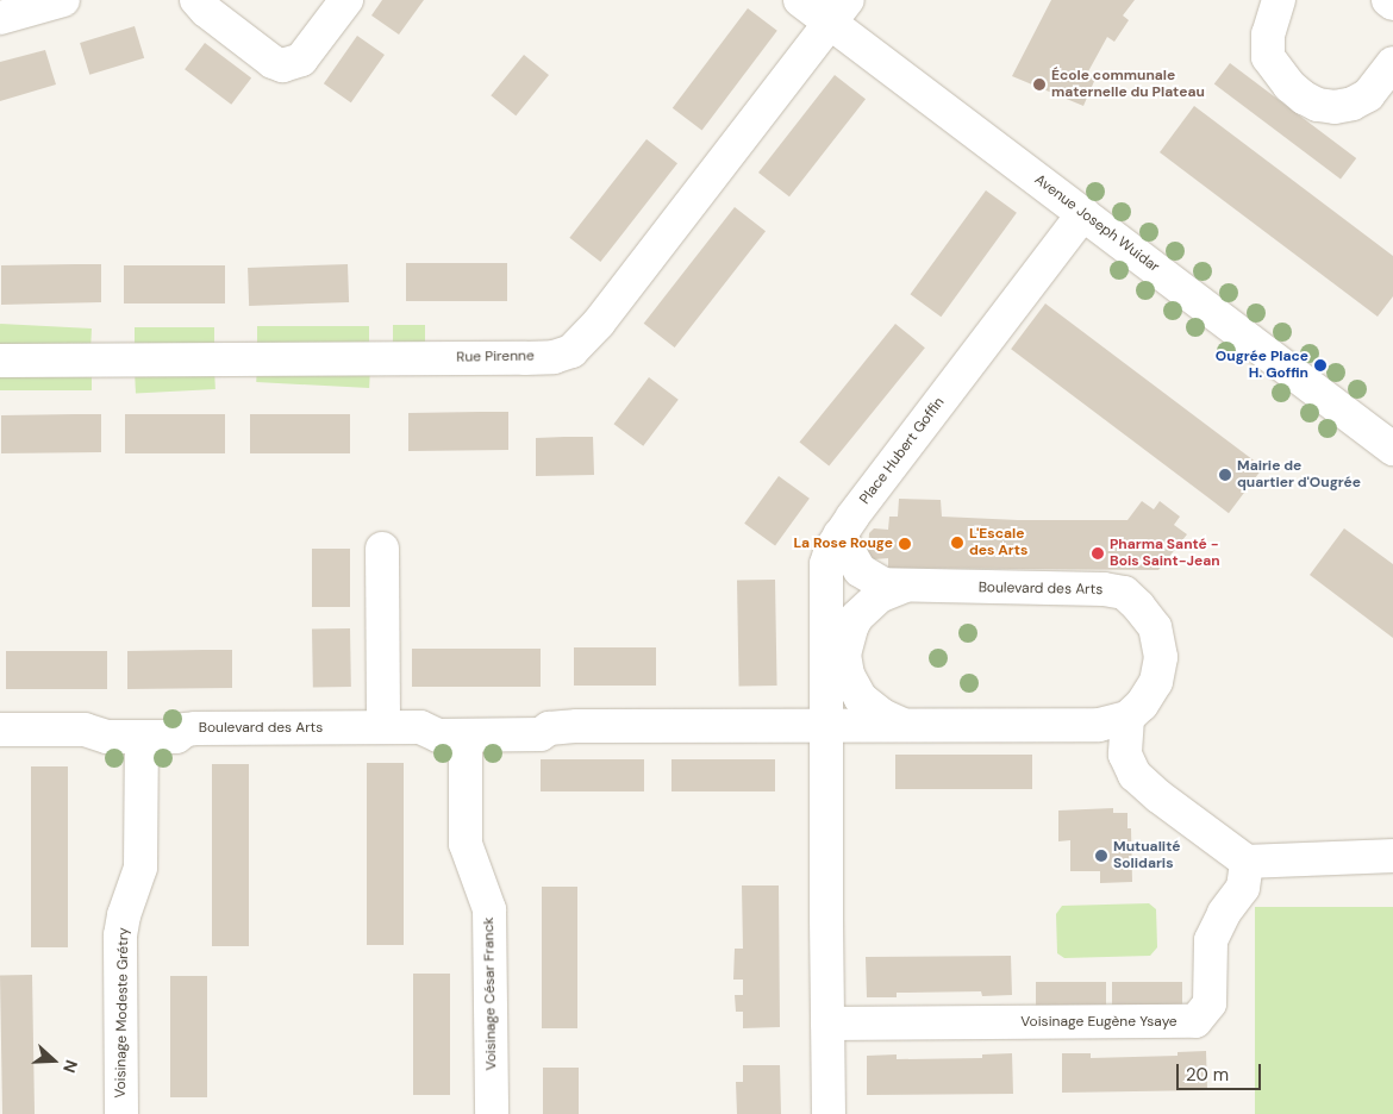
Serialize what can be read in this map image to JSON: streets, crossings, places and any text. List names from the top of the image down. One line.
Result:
{"streets":{"street":["Avenue Joseph Wuidar","Rue Pirenne","Place Hubert Goffin","Boulevard des Arts","Voisinage César Franck","Voisinage Modeste Grétry","Voisinage Eugène Ysaye"]},"crossings":[["Avenue Joseph Wuidar","Rue Pirenne"],["Avenue Joseph Wuidar","Place Hubert Goffin"],["Place Hubert Goffin","Boulevard des Arts"],["Boulevard des Arts","Voisinage César Franck"],["Boulevard des Arts","Voisinage Modeste Grétry"]],"places":["École communale maternelle du Plateau","Ougrée Place H. Goffin","Mairie de quartier d'Ougrée","L'Escale des Arts","La Rose Rouge","Pharma Santé - Bois Saint-Jean","Mutualité Solidaris"],"scale_bar":"20 m","north":"right"}
